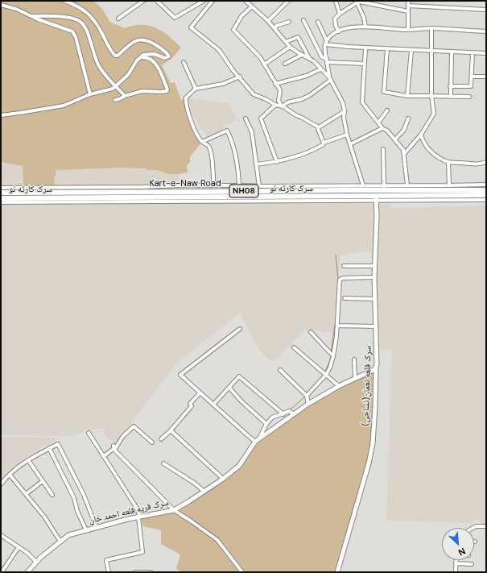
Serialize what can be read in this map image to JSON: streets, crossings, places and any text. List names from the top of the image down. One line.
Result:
{"streets":{"highway":["Kart-e-Naw Road","سرک کارته نو","NH08"],"street":["سرک قلعه نعمان(نساجی)","سرک قریه قلعه احمد خان"]},"crossings":[["سرک کارته نو","سرک قلعه نعمان(نساجی)"],["سرک قلعه نعمان(نساجی)","سرک قریه قلعه احمد خان"]],"north":"bottom right"}
